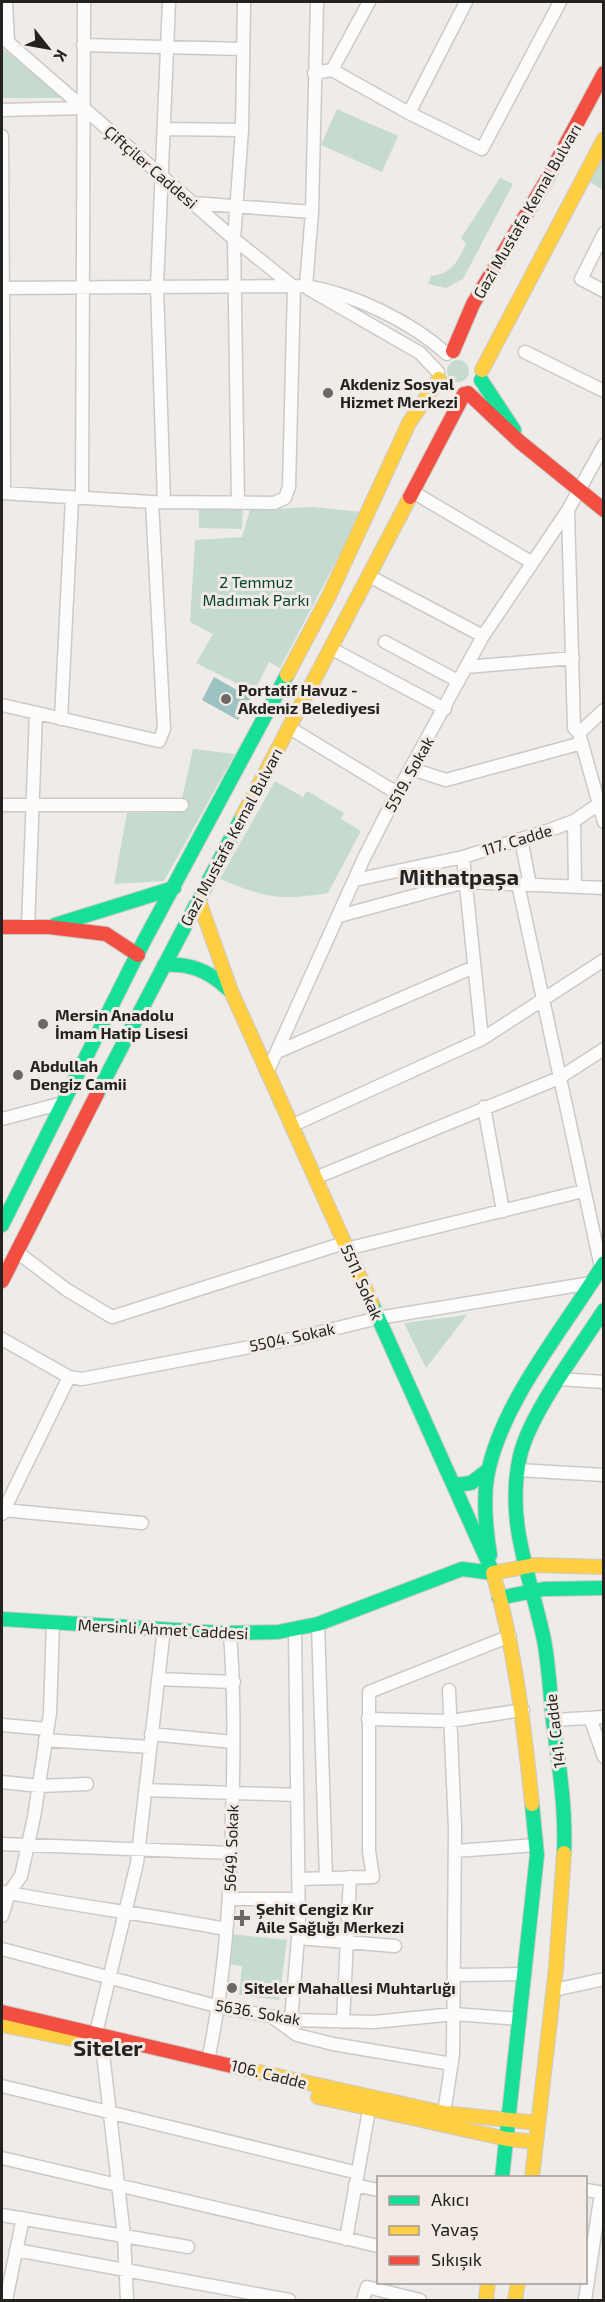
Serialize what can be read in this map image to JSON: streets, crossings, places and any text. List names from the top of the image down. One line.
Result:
{"streets":{"main road":["Gazi Mustafa Kemal Bulvarı","5511. Sokak","Mersinli Ahmet Caddesi","141. Cadde","106. Cadde"],"street":["Çiftçiler Caddesi","5519. Sokak","117. Cadde","5504. Sokak","5649. Sokak","5636. Sokak"]},"crossings":[["Çiftçiler Caddesi","Gazi Mustafa Kemal Bulvarı"],["Gazi Mustafa Kemal Bulvarı","5511. Sokak"],["5519. Sokak","117. Cadde"],["5519. Sokak","5511. Sokak"],["5511. Sokak","5504. Sokak"],["5511. Sokak","Mersinli Ahmet Caddesi"],["5511. Sokak","141. Cadde"],["Mersinli Ahmet Caddesi","141. Cadde"],["Mersinli Ahmet Caddesi","5649. Sokak"],["141. Cadde","5636. Sokak"],["141. Cadde","106. Cadde"],["5649. Sokak","5636. Sokak"],["5649. Sokak","106. Cadde"]],"districts":["Mithatpaşa","Siteler"],"parks":["2 Temmuz Madımak Parkı"],"places":{"other":["Akdeniz Sosyal Hizmet Merkezi","Portatif Havuz - Akdeniz Belediyesi","Mersin Anadolu İmam Hatip Lisesi","Abdullah Dengiz Camii","Siteler Mahallesi Muhtarlığı"],"health":["Şehit Cengiz Kır Aile Sağlığı Merkezi"]},"legend":["Akıcı","Yavaş","Sıkışık"],"north":"bottom right"}
